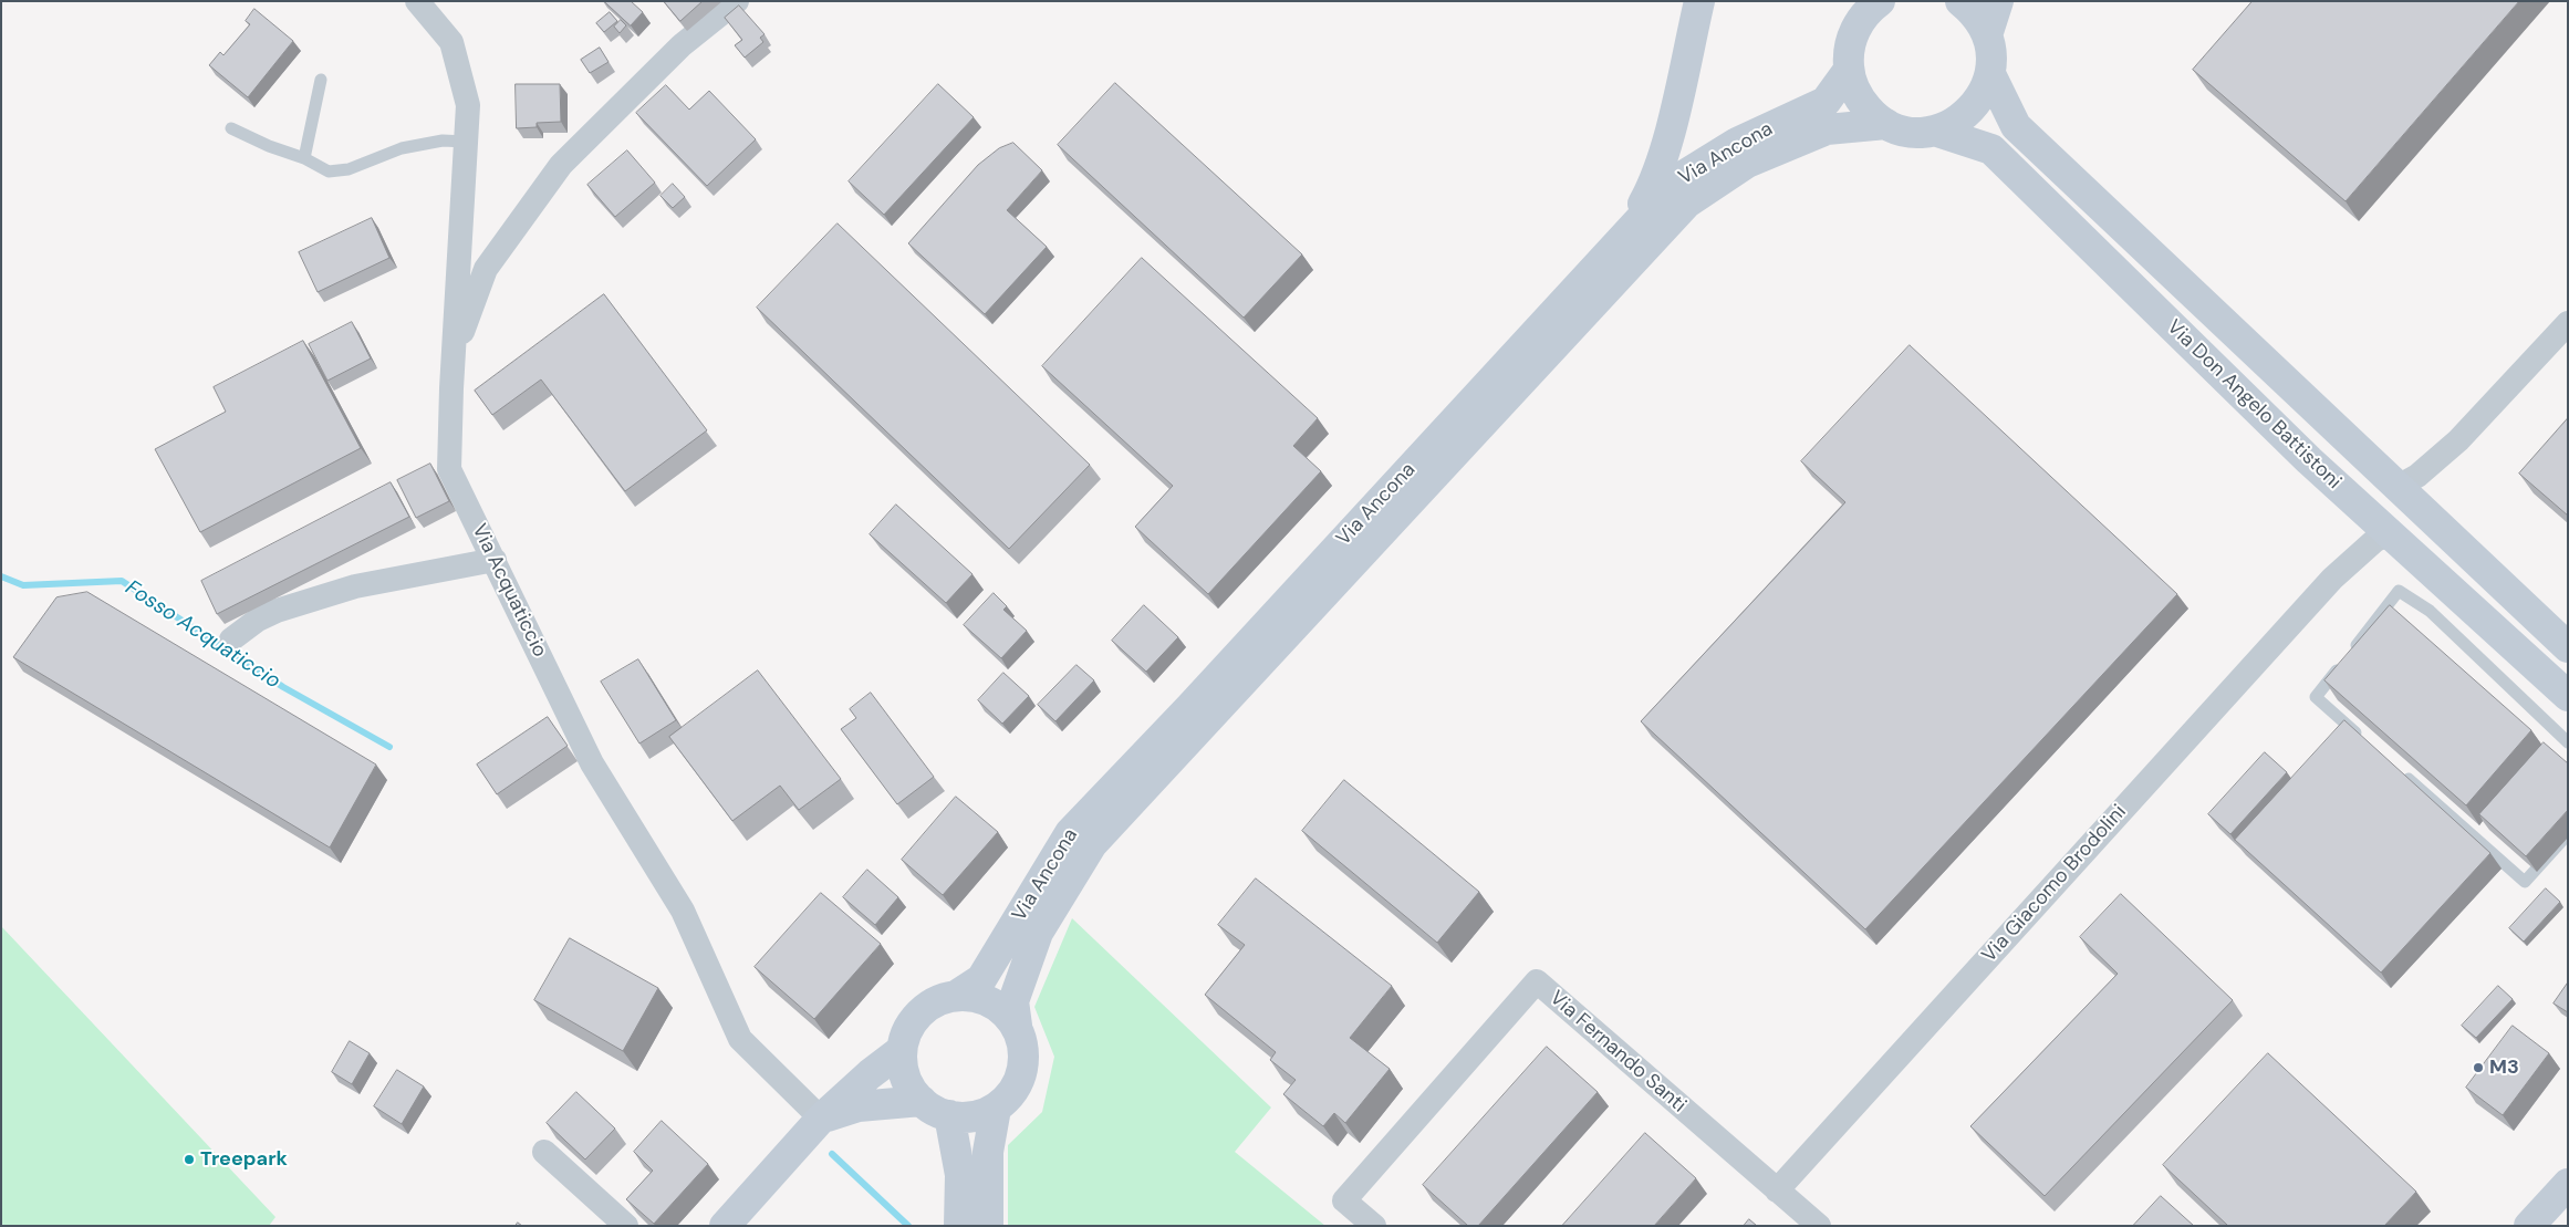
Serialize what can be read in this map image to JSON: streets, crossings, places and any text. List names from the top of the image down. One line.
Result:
{"streets":{"main road":["Via Ancona","Via Don Angelo Battistoni"],"street":["Via Acquaticcio","Via Giacomo Brodolini","Via Fernando Santi"]},"crossings":[["Via Ancona","Via Don Angelo Battistoni"],["Via Don Angelo Battistoni","Via Giacomo Brodolini"],["Via Giacomo Brodolini","Via Fernando Santi"]],"water":["Fosso Acquaticcio"],"places":["M3","Treepark"]}
